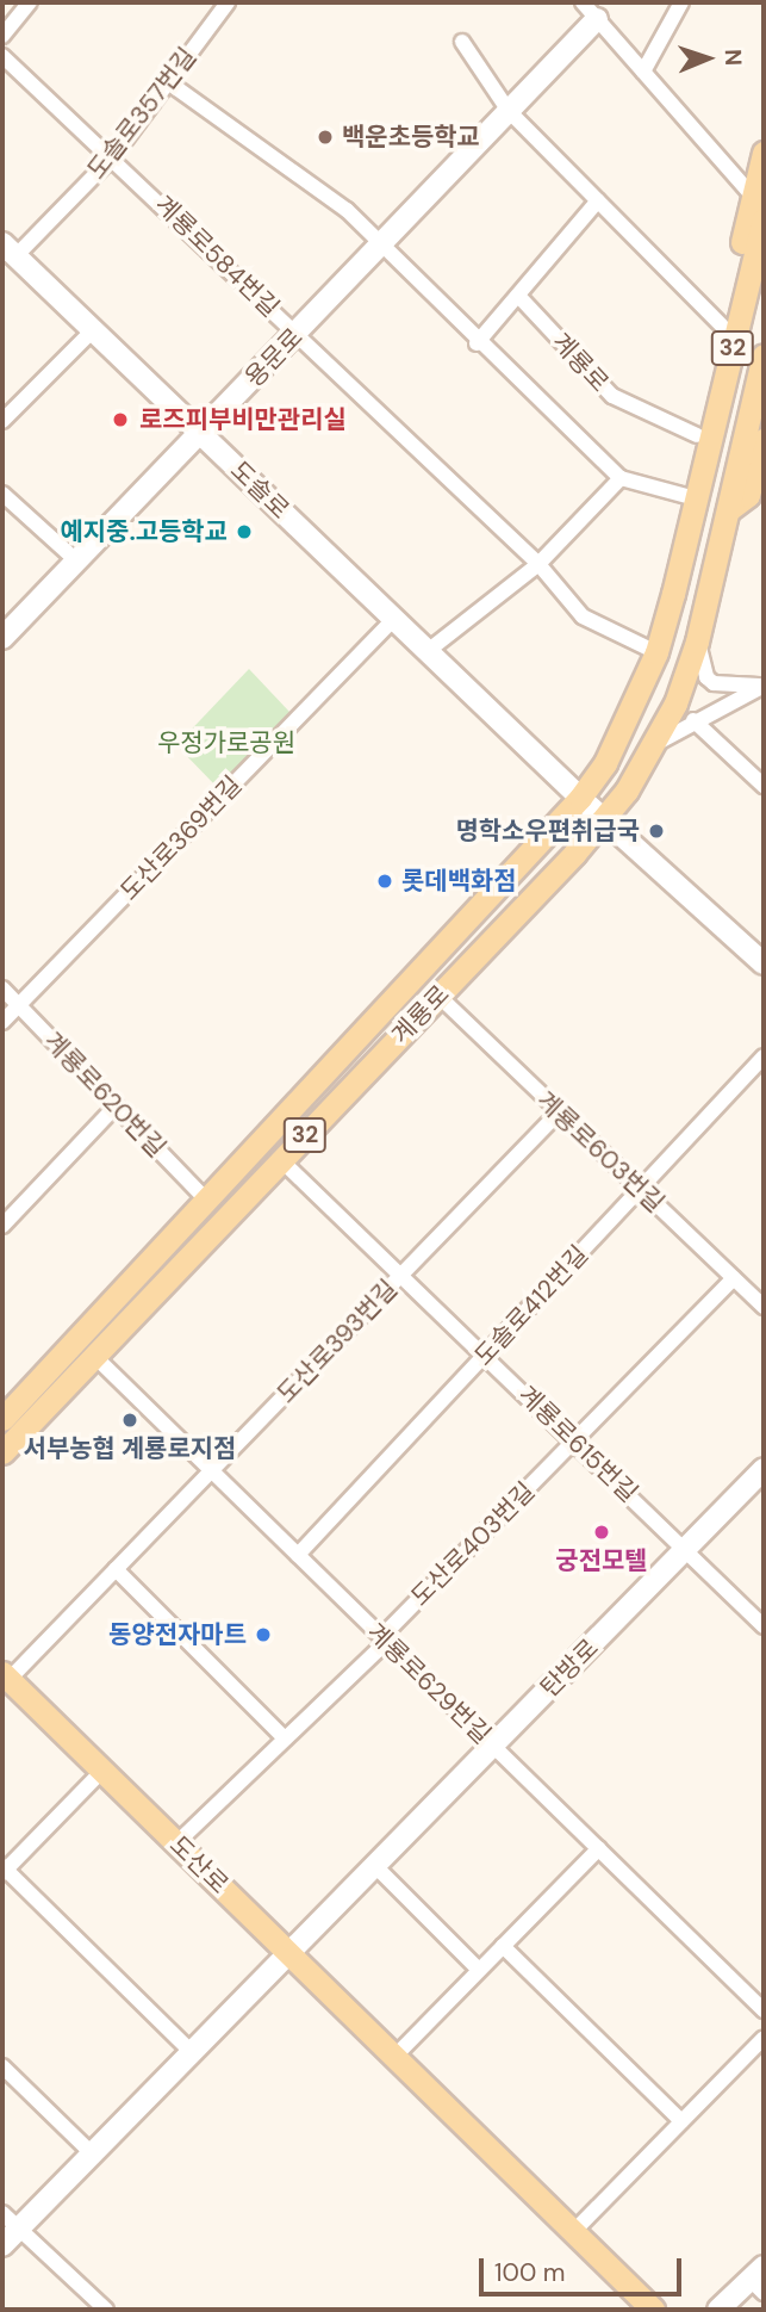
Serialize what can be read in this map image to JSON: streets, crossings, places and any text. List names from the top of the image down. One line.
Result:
{"streets":{"main road":["32","계룡로","도산로"],"street":["도솔로357번길","계룡로584번길","용문로","도솔로","도산로369번길","계룡로620번길","계룡로603번길","도솔로412번길","도산로393번길","계룡로615번길","도산로403번길","탄방로","계룡로629번길"]},"crossings":[["도솔로357번길","계룡로584번길"],["도솔로357번길","도솔로"],["계룡로584번길","용문로"],["계룡로584번길","계룡로"],["용문로","도솔로"],["계룡로","도솔로"],["계룡로","계룡로620번길"],["계룡로","계룡로603번길"],["계룡로","계룡로615번길"],["계룡로","계룡로629번길"],["도솔로","도산로369번길"],["도산로369번길","계룡로620번길"],["계룡로603번길","도솔로412번길"],["계룡로603번길","도산로393번길"],["계룡로603번길","도산로403번길"],["도솔로412번길","계룡로615번길"],["도솔로412번길","계룡로629번길"],["도산로393번길","계룡로615번길"],["도산로393번길","계룡로629번길"],["도산로393번길","도산로"],["계룡로615번길","도산로403번길"],["계룡로615번길","탄방로"],["도산로403번길","계룡로629번길"],["도산로403번길","도산로"],["탄방로","계룡로629번길"],["탄방로","도산로"]],"parks":["우정가로공원"],"places":["백운초등학교","로즈피부비만관리실","예지중.고등학교","명학소우편취급국","롯데백화점","서부농협 계룡로지점","궁전모텔","동양전자마트"],"scale_bar":"100 m","north":"right"}
